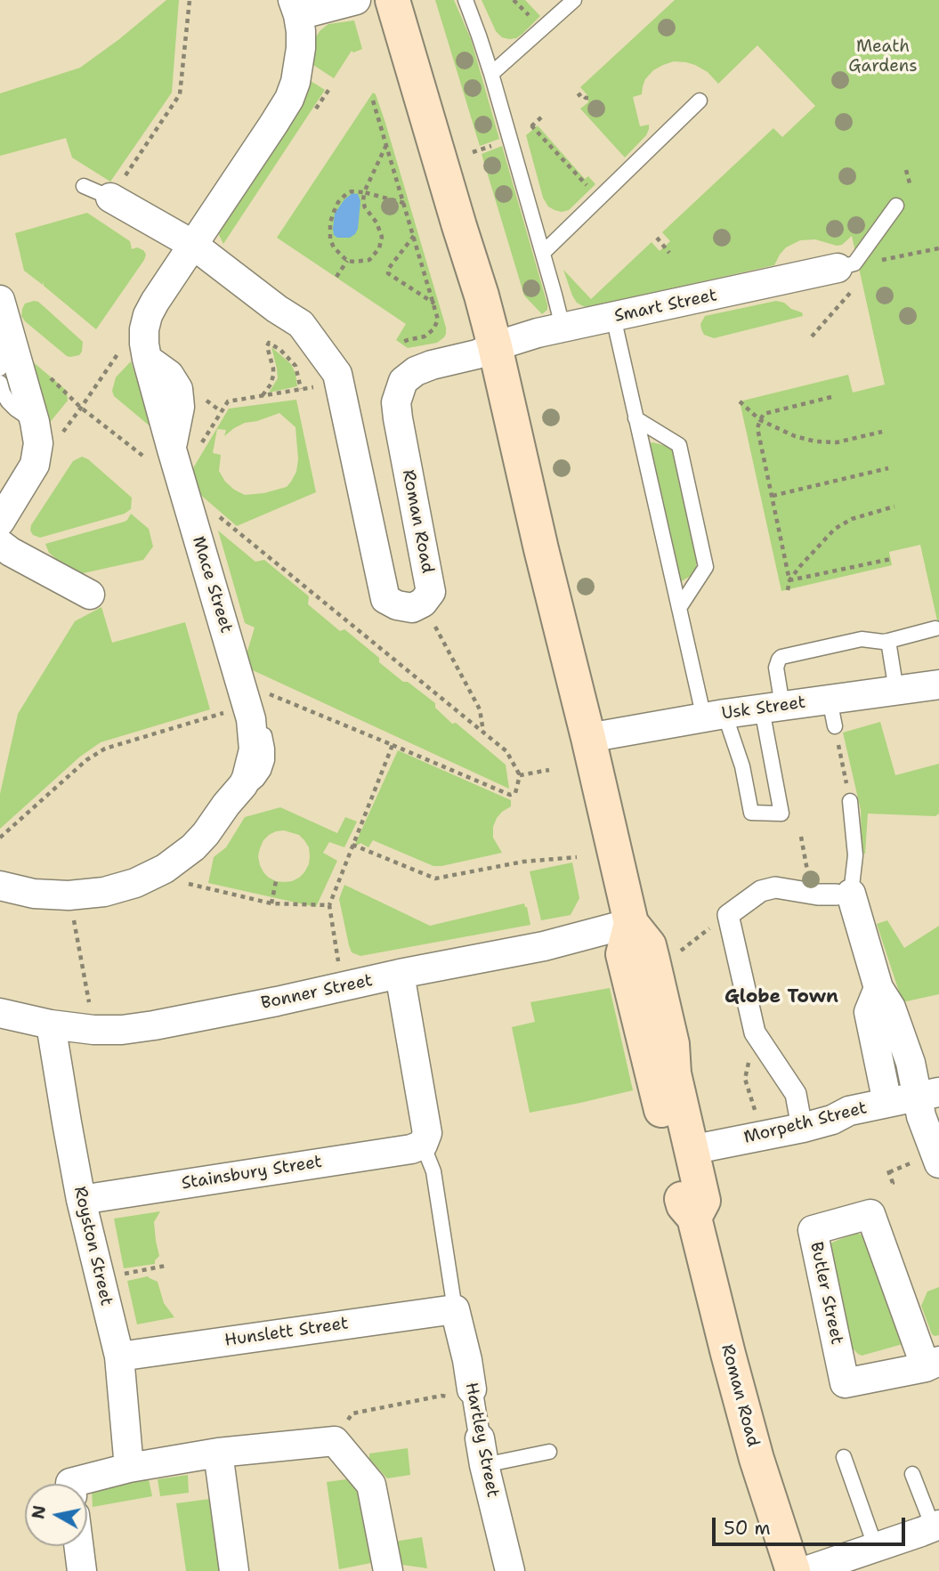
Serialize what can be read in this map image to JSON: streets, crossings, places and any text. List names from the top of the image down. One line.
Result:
{"streets":{"main road":["Roman Road"],"street":["Smart Street","Mace Street","Usk Street","Bonner Street","Morpeth Street","Stainsbury Street","Royston Street","Butler Street","Hunslett Street","Hartley Street"]},"crossings":[["Smart Street","Roman Road"],["Roman Road","Usk Street"],["Roman Road","Bonner Street"],["Roman Road","Morpeth Street"],["Bonner Street","Royston Street"],["Stainsbury Street","Royston Street"],["Royston Street","Hunslett Street"],["Hunslett Street","Hartley Street"]],"districts":["Globe Town"],"parks":["Meath Gardens"],"scale_bar":"50 m","north":"left"}
